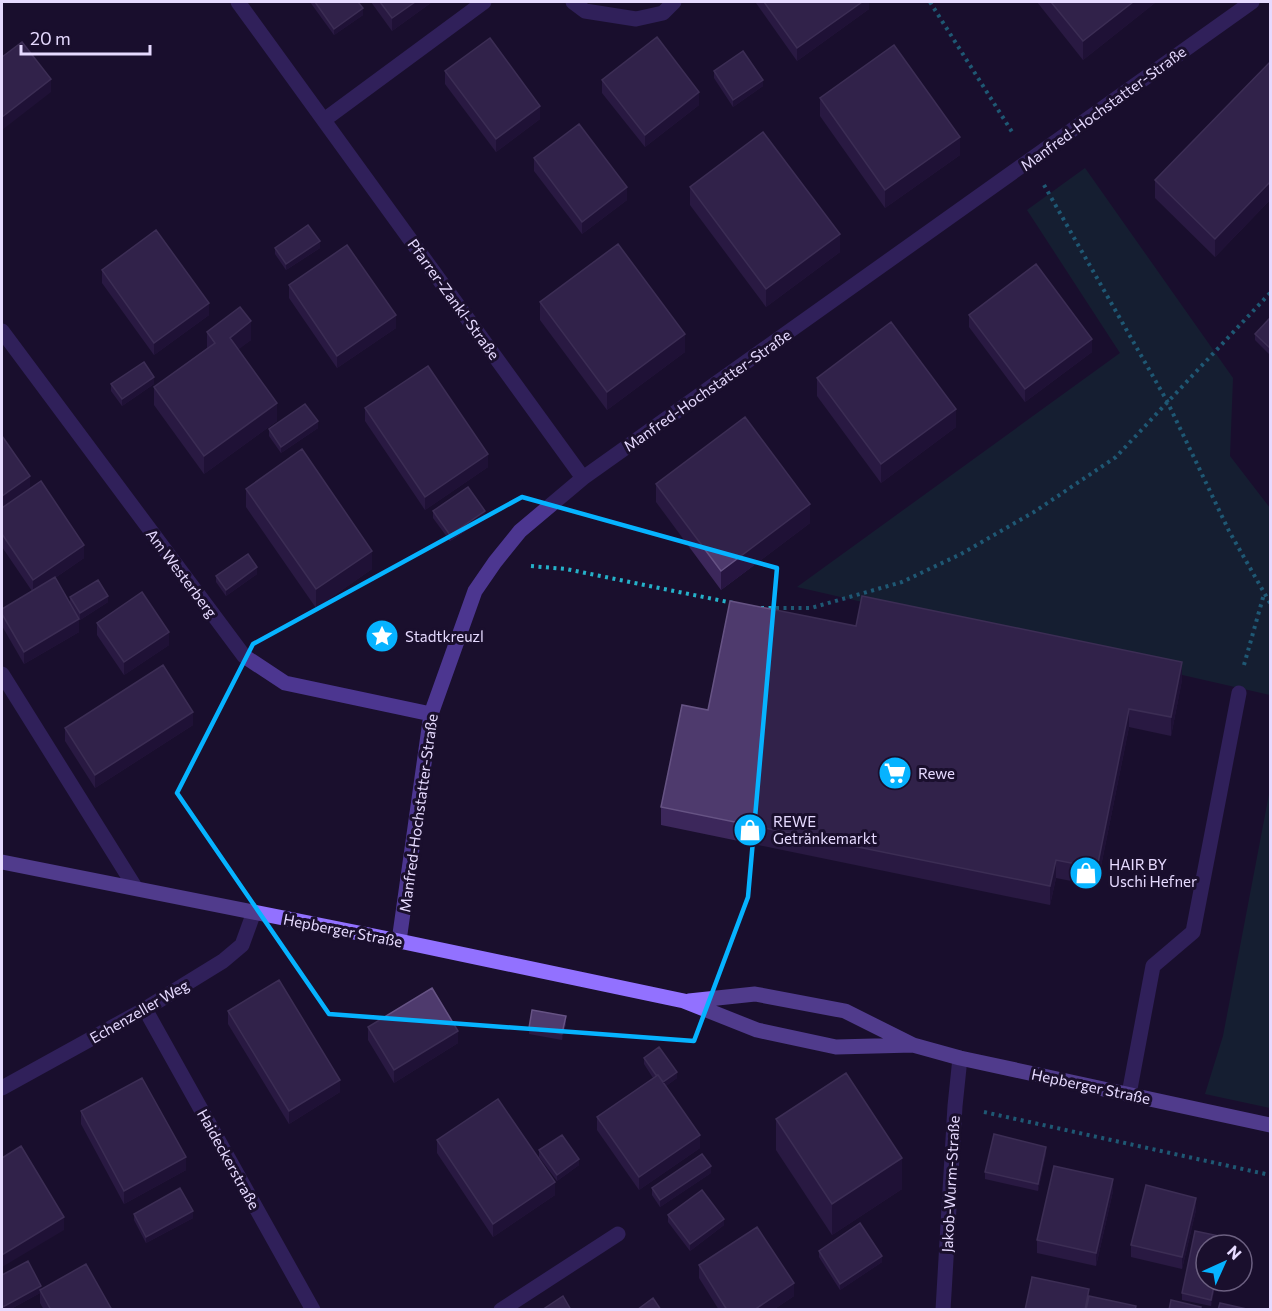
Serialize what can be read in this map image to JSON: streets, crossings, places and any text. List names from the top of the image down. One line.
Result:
{"streets":{"street":["Manfred-Hochstatter-Straße","Pfarrer-Zankl-Straße","Am Westerberg","Hepberger Straße","Echenzeller Weg","Haideckerstraße","Jakob-Wurm-Straße"]},"crossings":[["Manfred-Hochstatter-Straße","Pfarrer-Zankl-Straße"],["Manfred-Hochstatter-Straße","Am Westerberg"],["Manfred-Hochstatter-Straße","Hepberger Straße"],["Hepberger Straße","Echenzeller Weg"],["Hepberger Straße","Jakob-Wurm-Straße"],["Echenzeller Weg","Haideckerstraße"]],"places":{"place":["Stadtkreuzl"],"supermarket":["Rewe"],"shop":["REWE Getränkemarkt","HAIR BY Uschi Hefner"]},"scale_bar":"20 m","north":"top right"}
